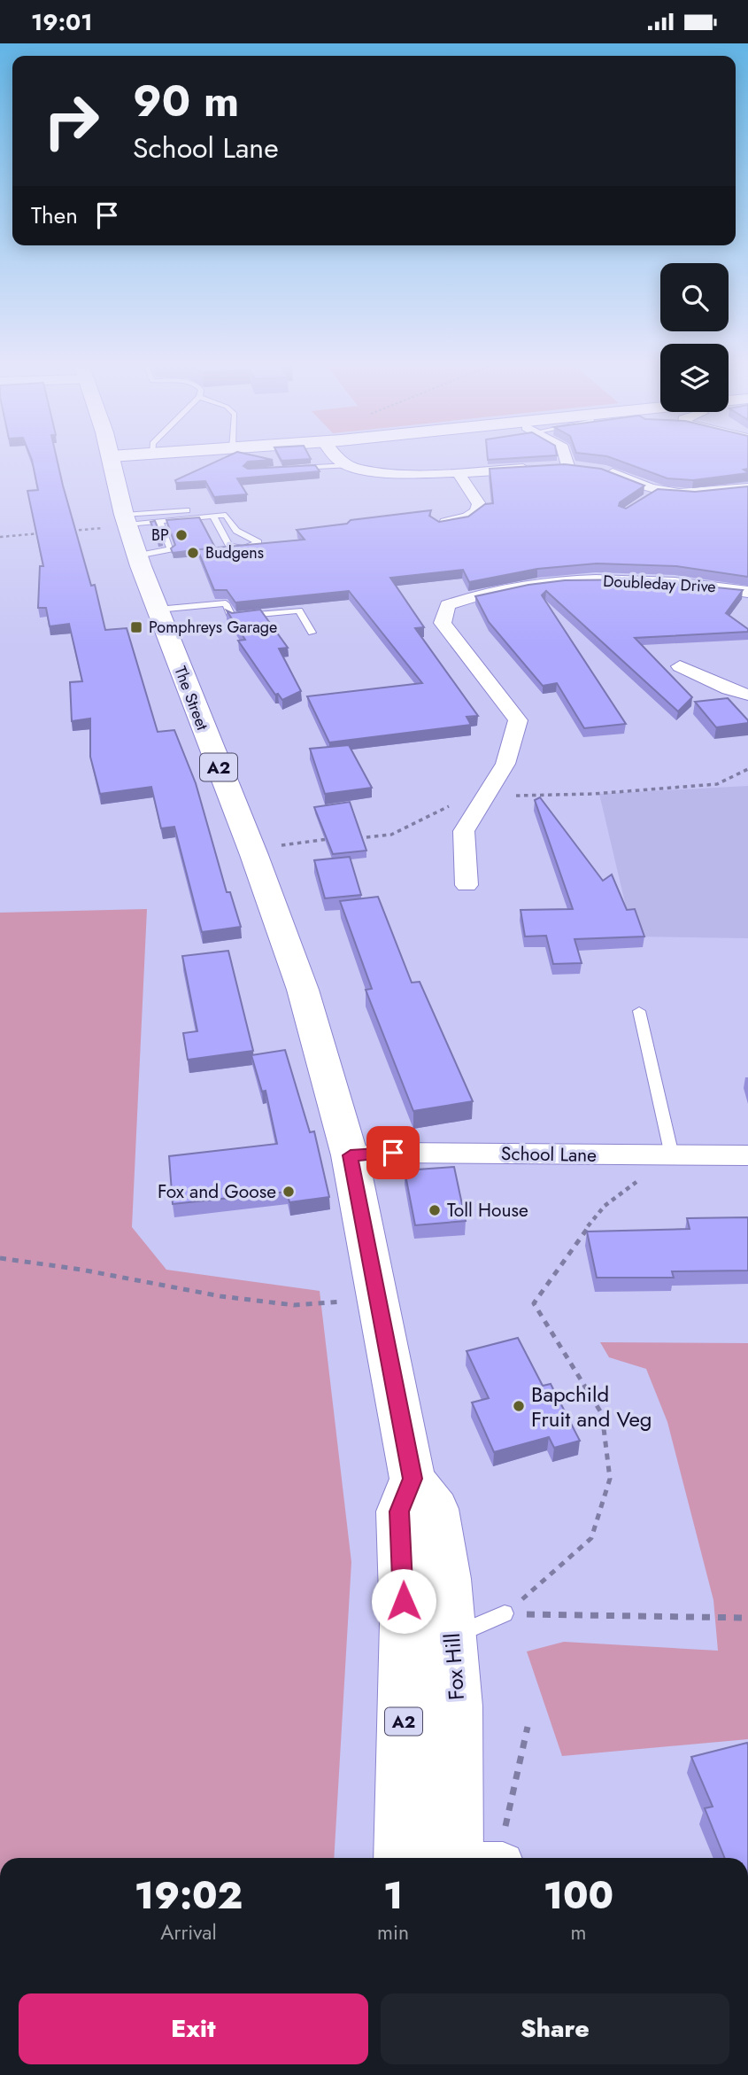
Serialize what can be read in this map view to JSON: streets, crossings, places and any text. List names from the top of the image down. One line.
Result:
{"streets":{"main road":["The Street","A2","Fox Hill"],"street":["Doubleday Drive","School Lane"]},"crossings":[["The Street","School Lane"],["The Street","Fox Hill"],["School Lane","Fox Hill"]],"places":{"other":["BP","Budgens","Fox and Goose","Toll House","Bapchild Fruit and Veg"],"transit":["Pomphreys Garage"]},"page":{"status":"19:01","turn":["90 m","School Lane"],"then":"Then","eta":["19:02","Arrival","1","min","100","m"],"buttons":["Exit","Share"]}}
